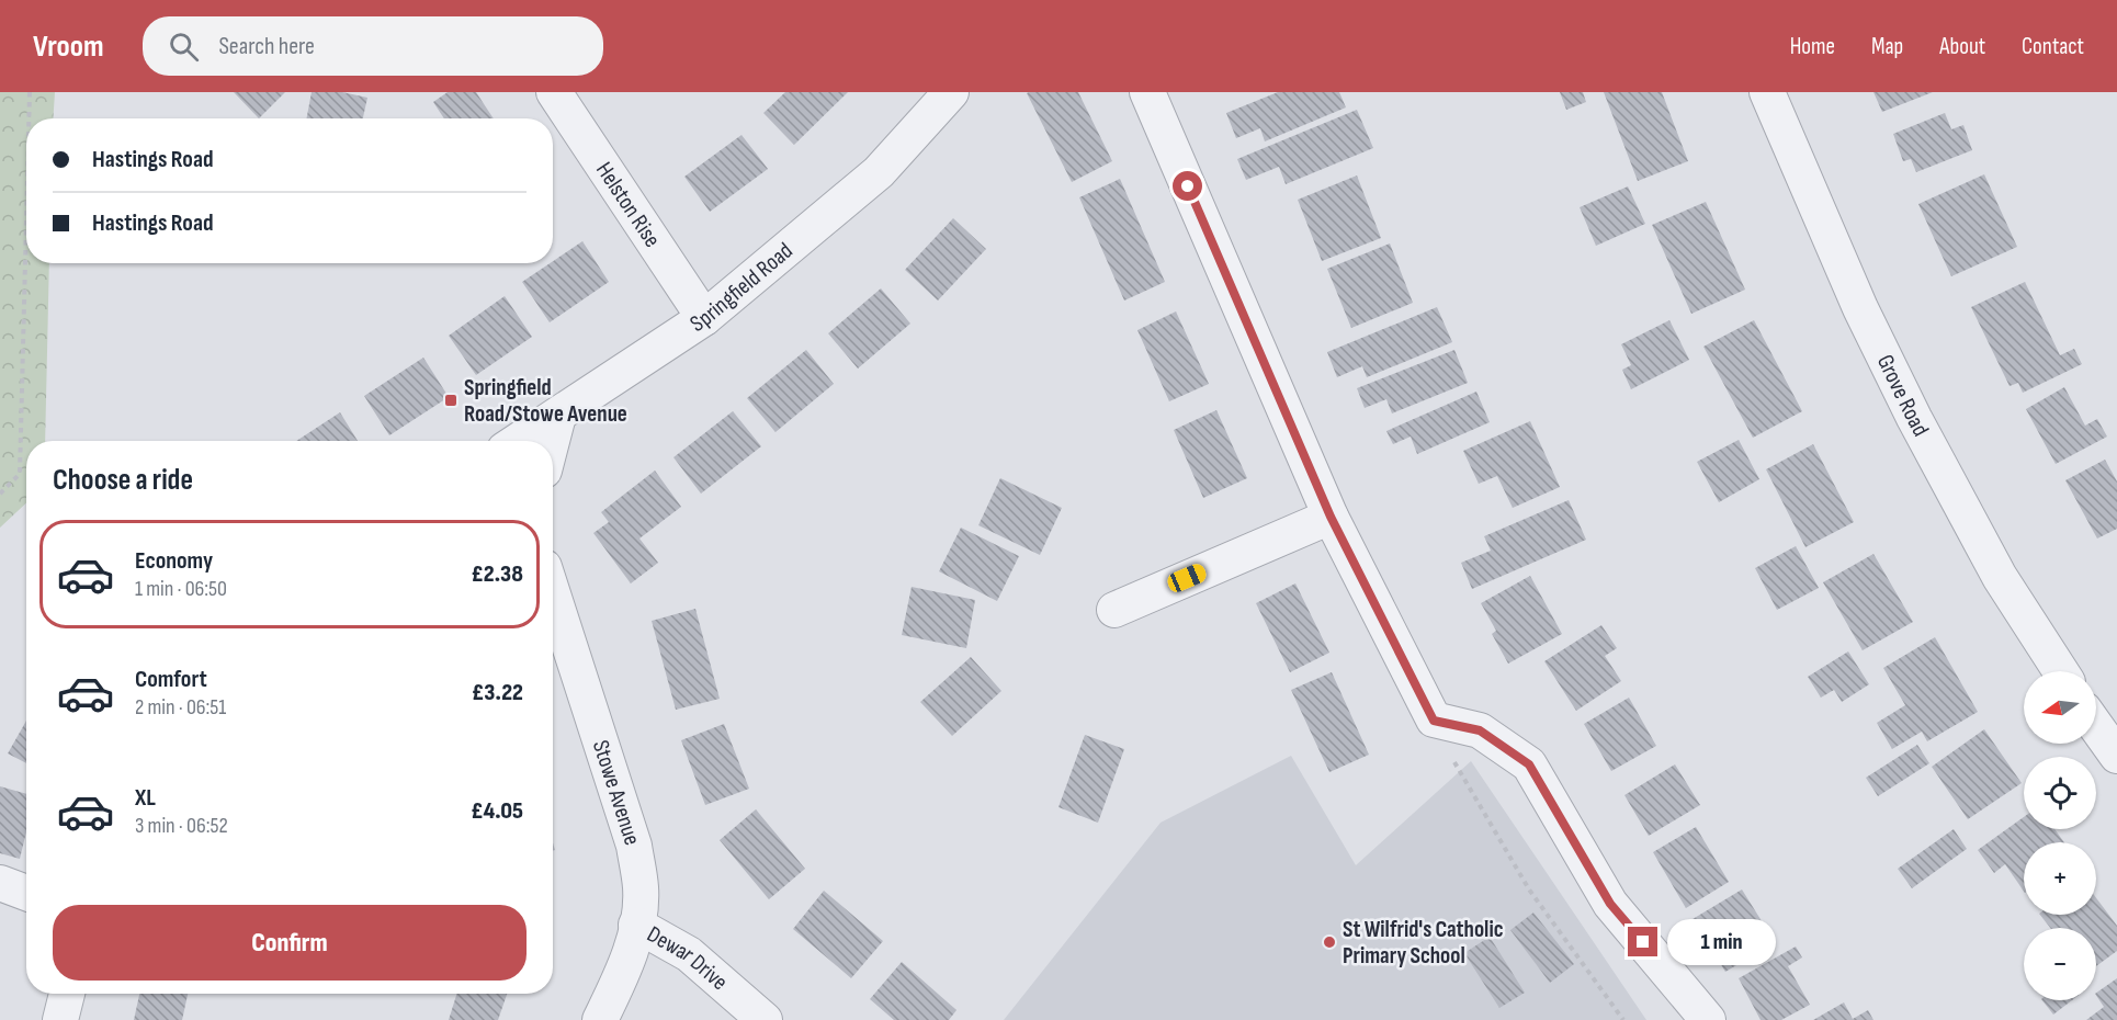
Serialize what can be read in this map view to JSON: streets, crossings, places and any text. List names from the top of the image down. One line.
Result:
{"streets":{"street":["Helston Rise","Springfield Road","Grove Road","Stowe Avenue","Dewar Drive"]},"crossings":[["Helston Rise","Springfield Road"],["Stowe Avenue","Dewar Drive"]],"places":{"transit":["Springfield Road/Stowe Avenue"],"other":["St Wilfrid's Catholic Primary School"]},"north":"left","page":{"header":"Vroom","search":"Search here","nav":["Home","Map","About","Contact"],"banner":["Hastings Road","Hastings Road"],"heading":"Choose a ride","list":[{"name":"Economy","note":"1 min · 06:50","value":"£2.38"},{"name":"Comfort","note":"2 min · 06:51","value":"£3.22"},{"name":"XL","note":"3 min · 06:52","value":"£4.05"}],"map_buttons":["+","−"],"buttons":"Confirm","bubble":"1 min"}}
